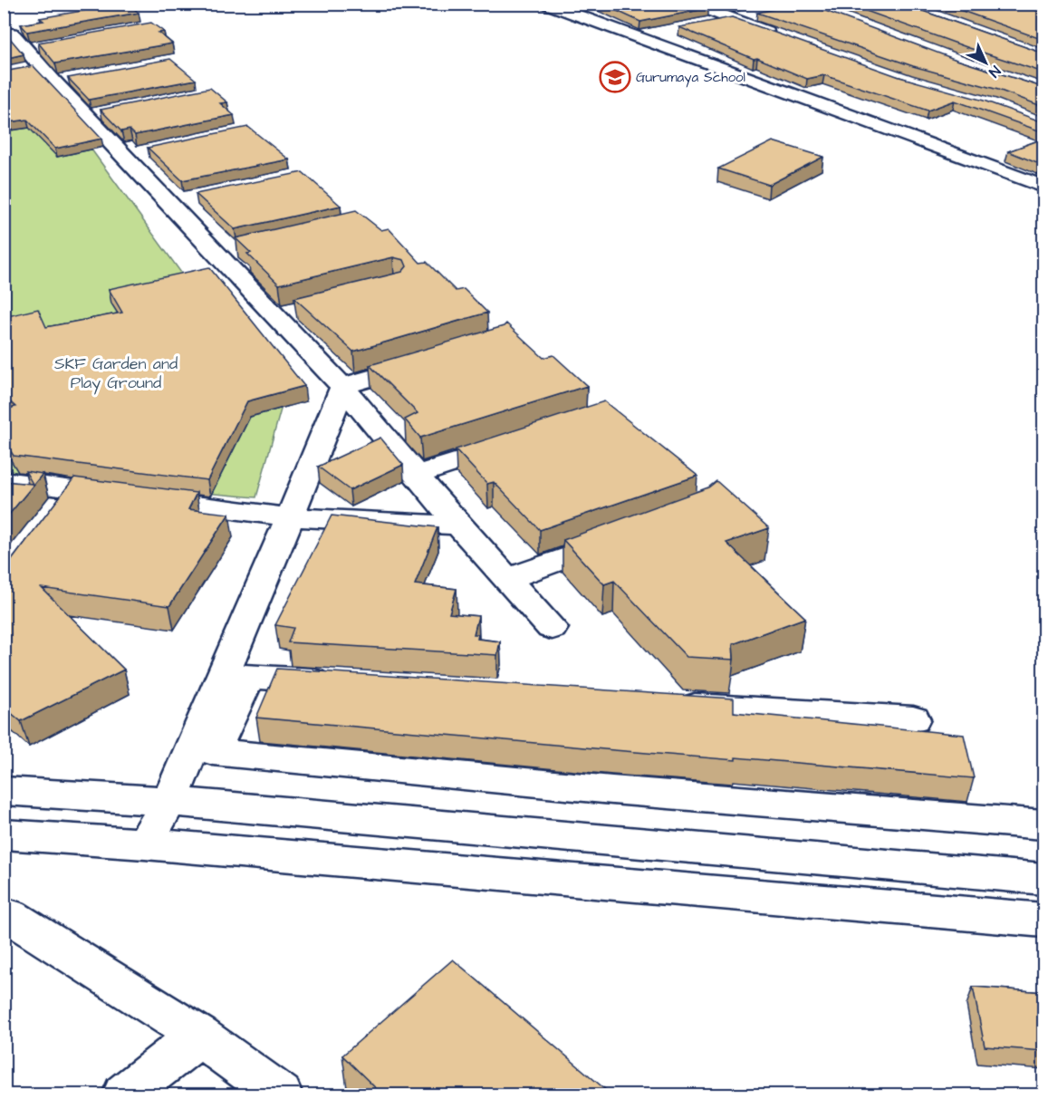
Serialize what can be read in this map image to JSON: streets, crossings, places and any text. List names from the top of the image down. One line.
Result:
{"parks":["SKF Garden and Play Ground"],"places":{"school or university":["Gurumaya School"]},"north":"bottom right"}
